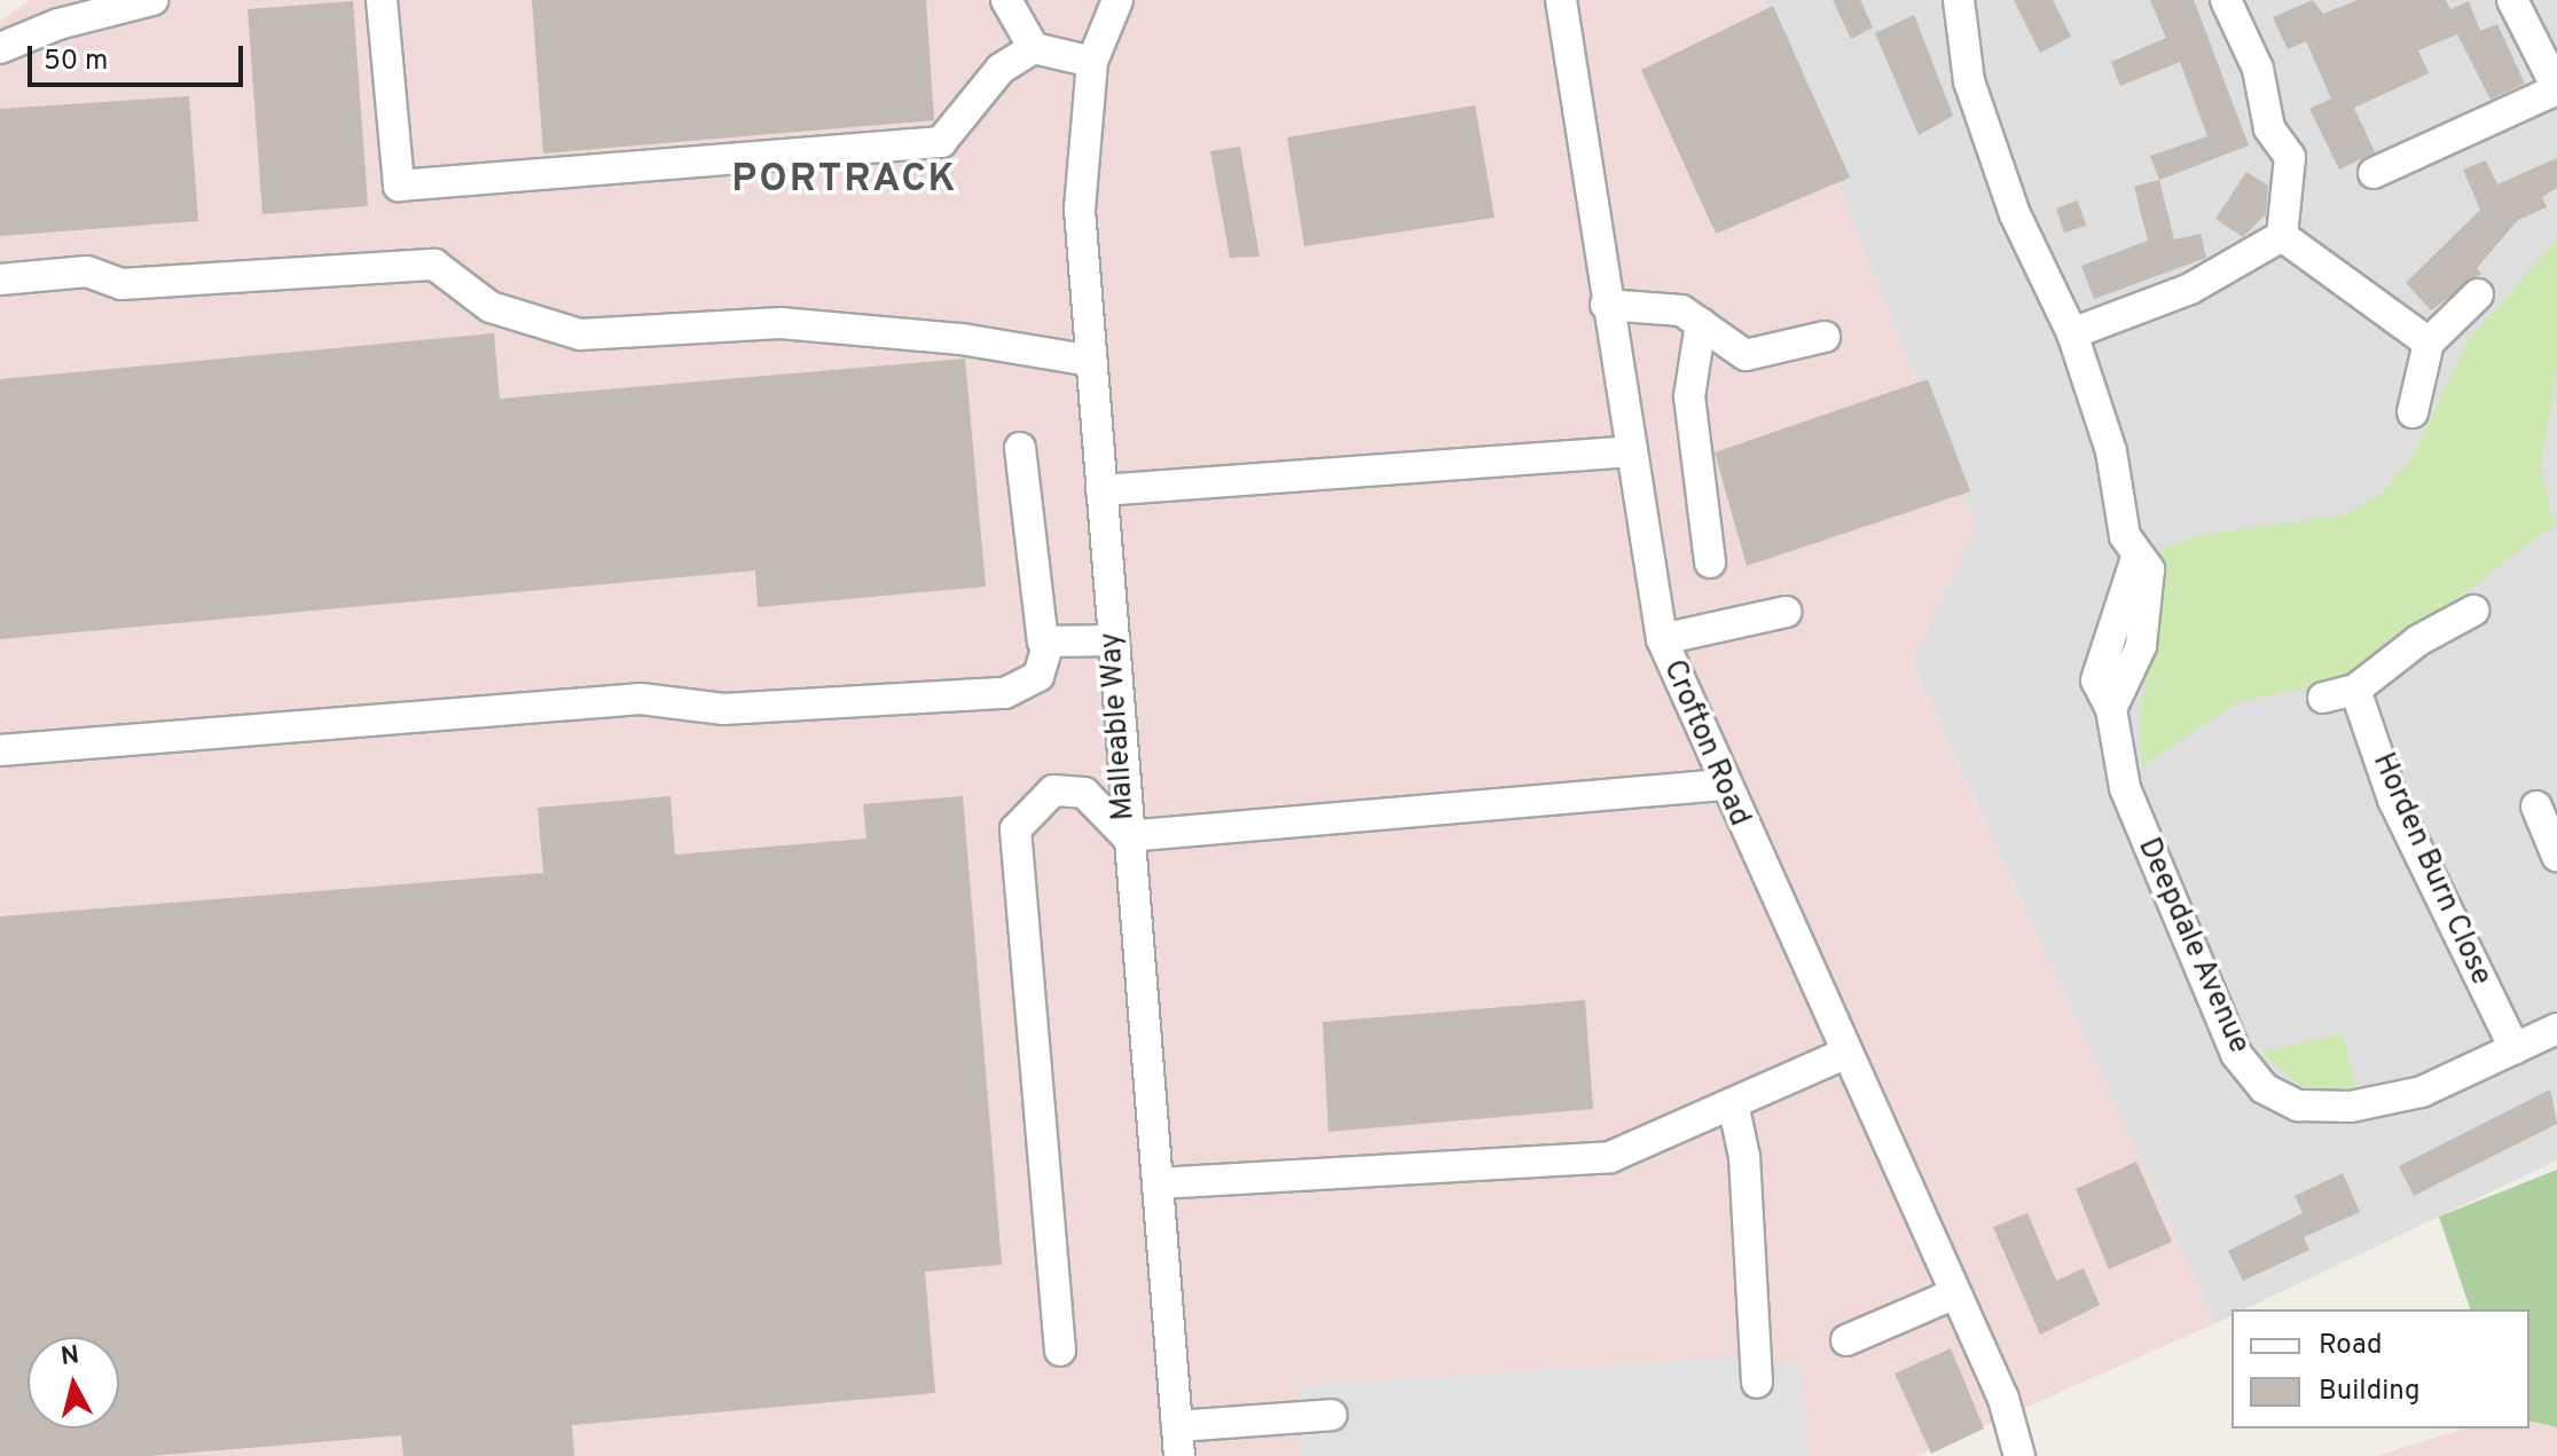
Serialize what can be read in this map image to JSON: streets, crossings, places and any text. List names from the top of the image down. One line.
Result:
{"streets":{"street":["Malleable Way","Crofton Road","Horden Burn Close","Deepdale Avenue"]},"crossings":[["Horden Burn Close","Deepdale Avenue"]],"districts":["PORTRACK"],"legend":["Road","Building"],"scale_bar":"50 m","north":"top"}
